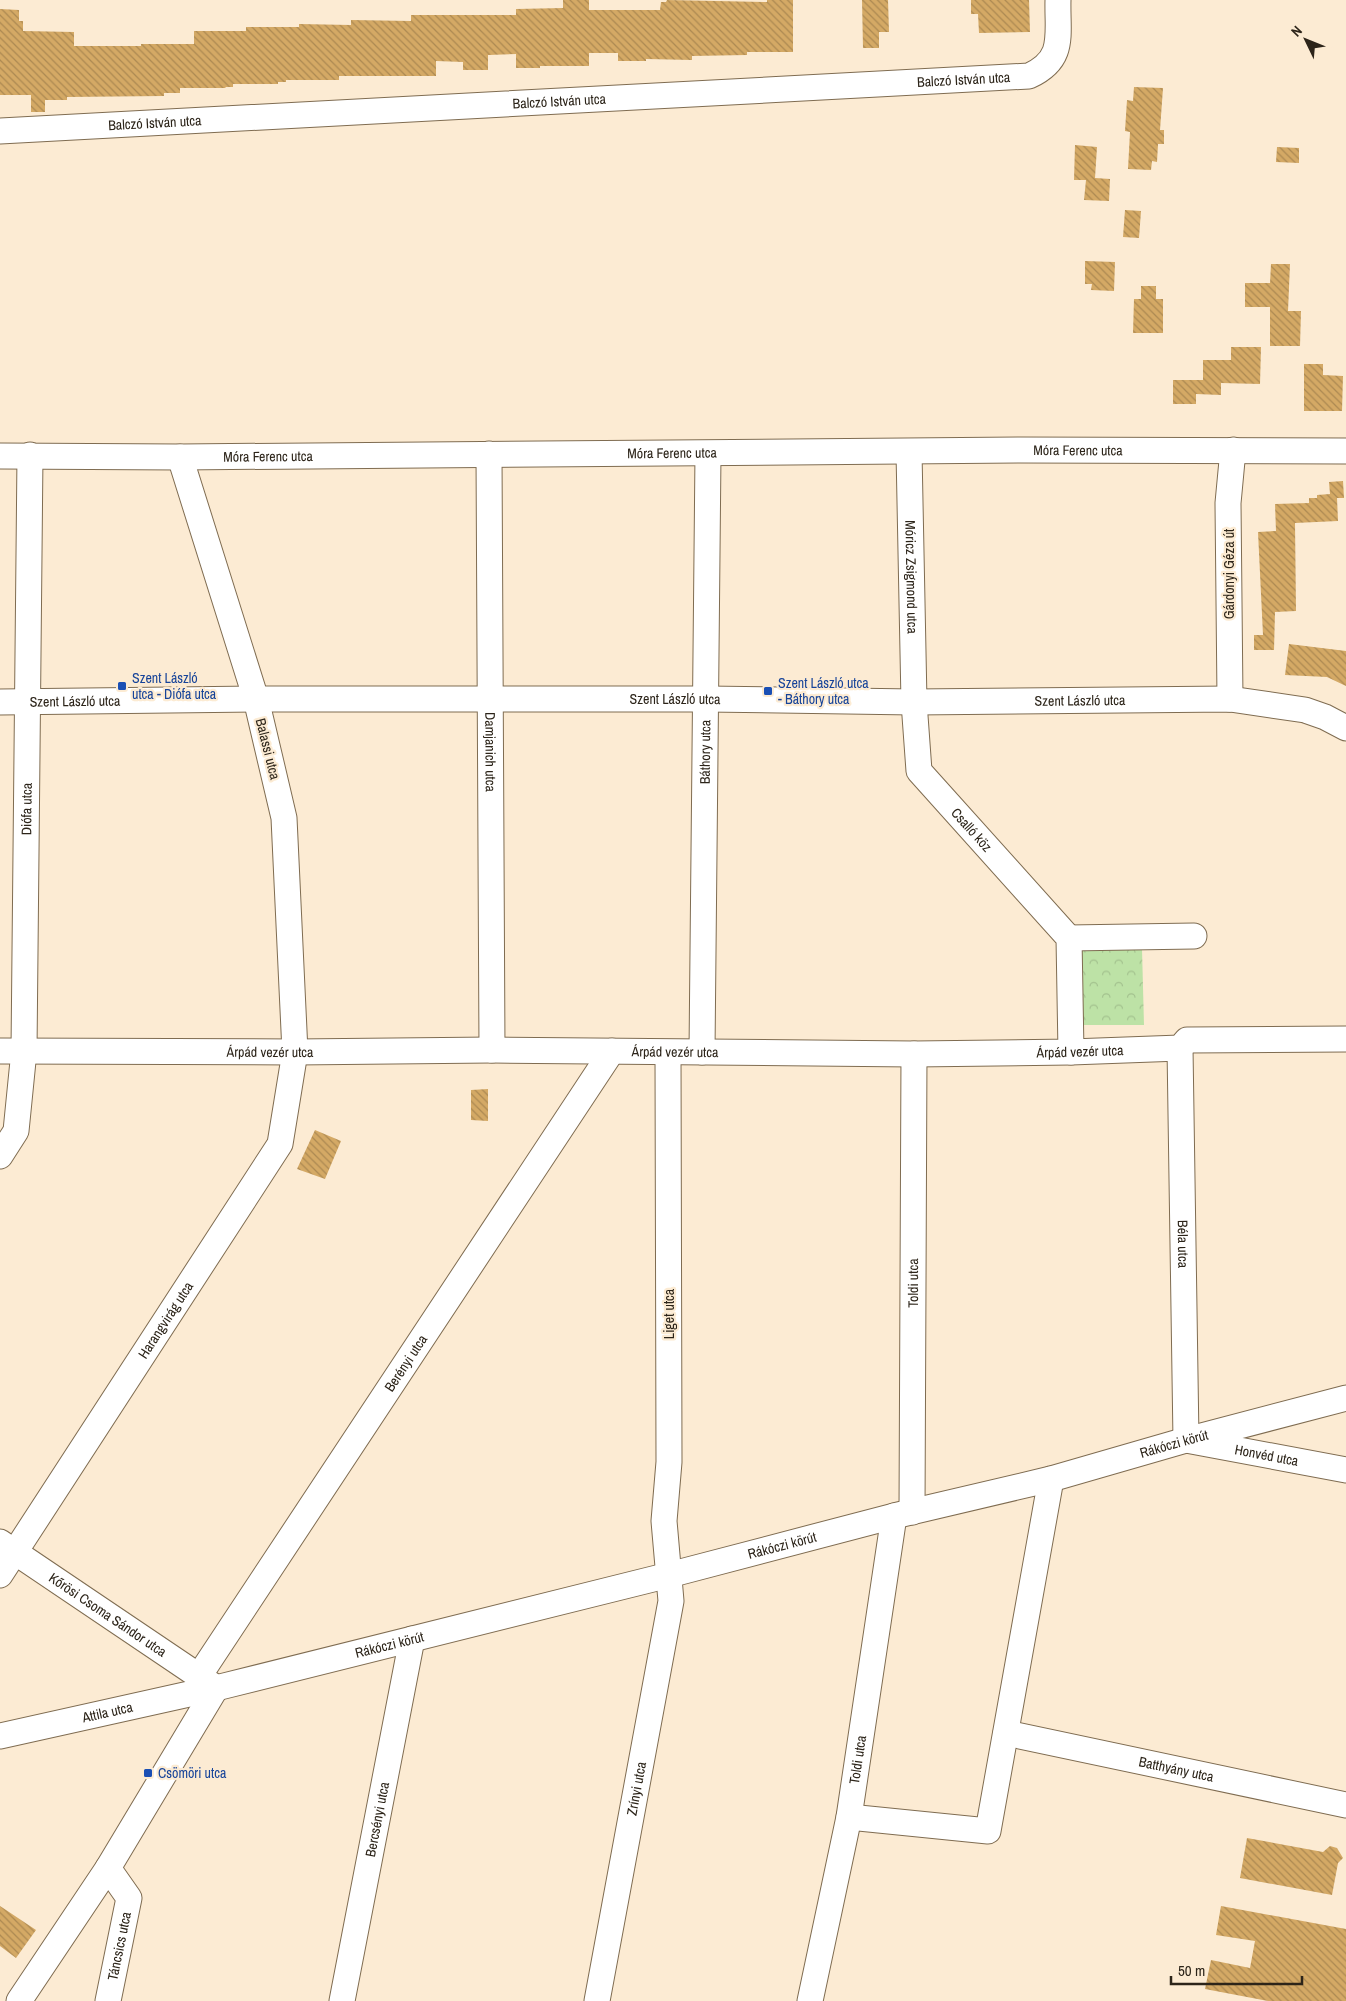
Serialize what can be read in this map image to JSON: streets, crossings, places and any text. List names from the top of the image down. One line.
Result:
{"streets":{"street":["Balczó István utca","Móra Ferenc utca","Gárdonyi Géza út","Móricz Zsigmond utca","Szent László utca","Balassi utca","Damjanich utca","Báthory utca","Diófa utca","Csalló köz","Árpád vezér utca","Béla utca","Toldi utca","Liget utca","Harangvirág utca","Berényi utca","Rákóczi körút","Honvéd utca","Kőrösi Csoma Sándor utca","Attila utca","Batthyány utca","Zrínyi utca","Bercsényi utca","Táncsics utca"]},"crossings":[["Móra Ferenc utca","Gárdonyi Géza út"],["Móra Ferenc utca","Móricz Zsigmond utca"],["Móra Ferenc utca","Balassi utca"],["Móra Ferenc utca","Damjanich utca"],["Móra Ferenc utca","Báthory utca"],["Móra Ferenc utca","Diófa utca"],["Gárdonyi Géza út","Szent László utca"],["Móricz Zsigmond utca","Szent László utca"],["Móricz Zsigmond utca","Csalló köz"],["Szent László utca","Balassi utca"],["Szent László utca","Damjanich utca"],["Szent László utca","Báthory utca"],["Szent László utca","Diófa utca"],["Szent László utca","Csalló köz"],["Balassi utca","Árpád vezér utca"],["Balassi utca","Harangvirág utca"],["Damjanich utca","Árpád vezér utca"],["Báthory utca","Árpád vezér utca"],["Diófa utca","Árpád vezér utca"],["Árpád vezér utca","Béla utca"],["Árpád vezér utca","Toldi utca"],["Árpád vezér utca","Liget utca"],["Árpád vezér utca","Harangvirág utca"],["Árpád vezér utca","Berényi utca"],["Béla utca","Rákóczi körút"],["Béla utca","Honvéd utca"],["Toldi utca","Rákóczi körút"],["Liget utca","Rákóczi körút"],["Liget utca","Zrínyi utca"],["Harangvirág utca","Kőrösi Csoma Sándor utca"],["Berényi utca","Rákóczi körút"],["Berényi utca","Kőrösi Csoma Sándor utca"],["Berényi utca","Attila utca"],["Rákóczi körút","Honvéd utca"],["Rákóczi körút","Kőrösi Csoma Sándor utca"],["Rákóczi körút","Attila utca"],["Rákóczi körút","Zrínyi utca"],["Rákóczi körút","Bercsényi utca"],["Kőrösi Csoma Sándor utca","Attila utca"]],"places":{"transit":["Szent László utca - Diófa utca","Szent László utca - Báthory utca","Csömöri utca"]},"scale_bar":"50 m","north":"top left"}
